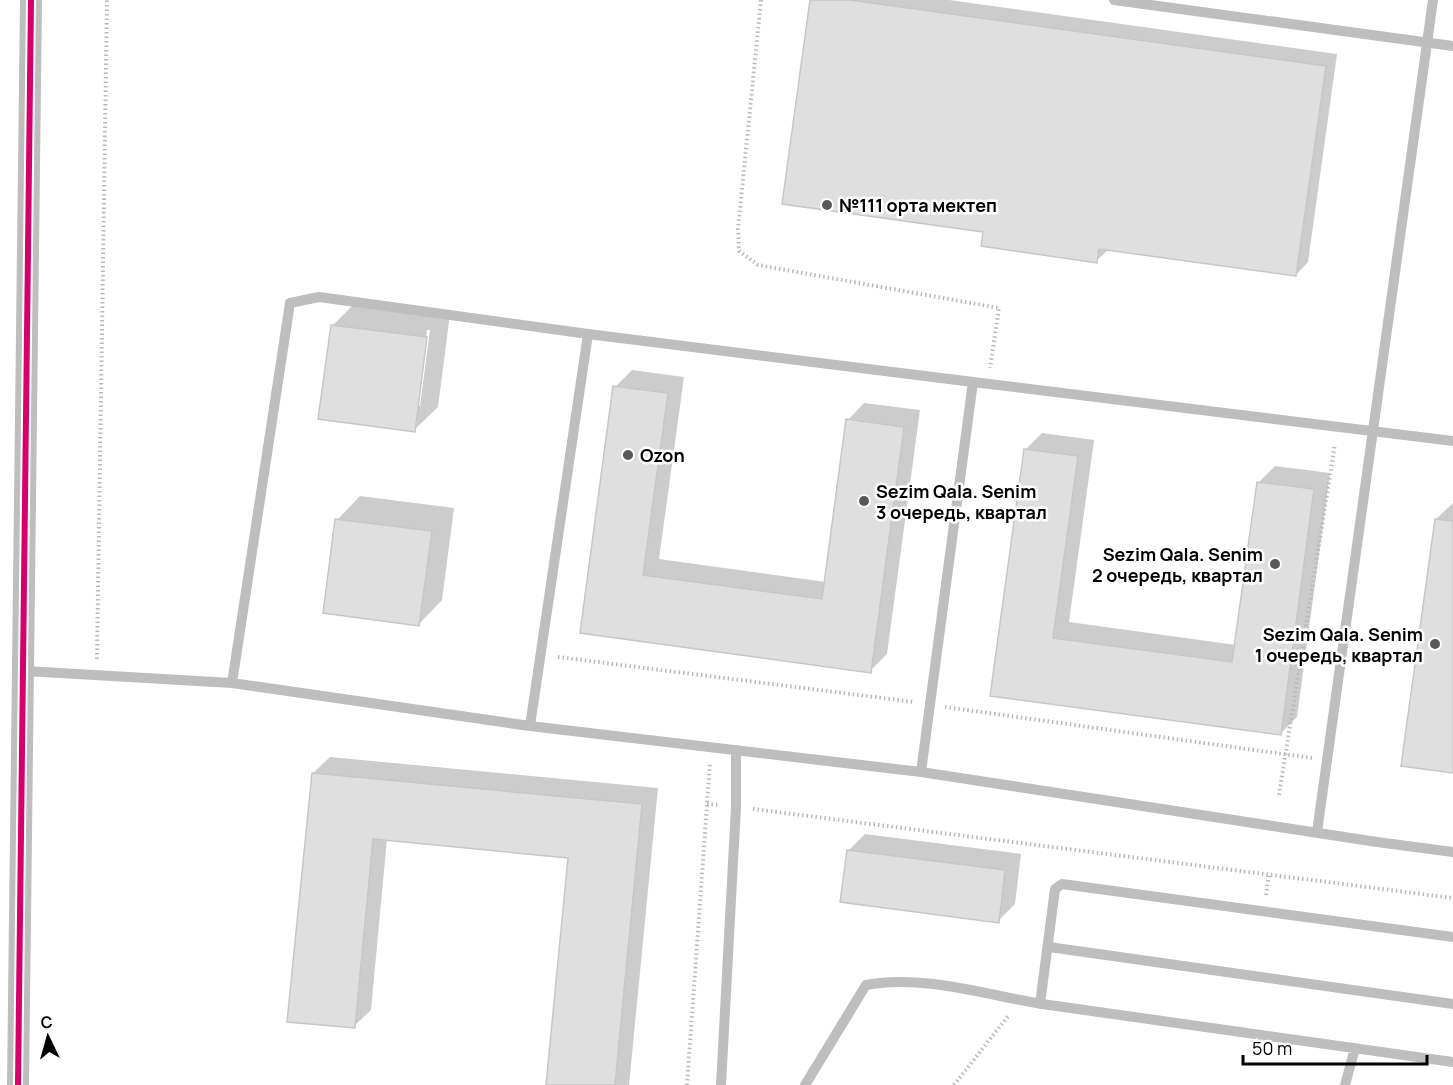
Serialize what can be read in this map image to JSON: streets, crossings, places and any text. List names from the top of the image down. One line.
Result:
{"places":["№111 орта мектеп","Ozon","Sezim Qala. Senim 3 очередь, квартал","Sezim Qala. Senim 2 очередь, квартал","Sezim Qala. Senim 1 очередь, квартал"],"scale_bar":"50 m","north":"top"}
